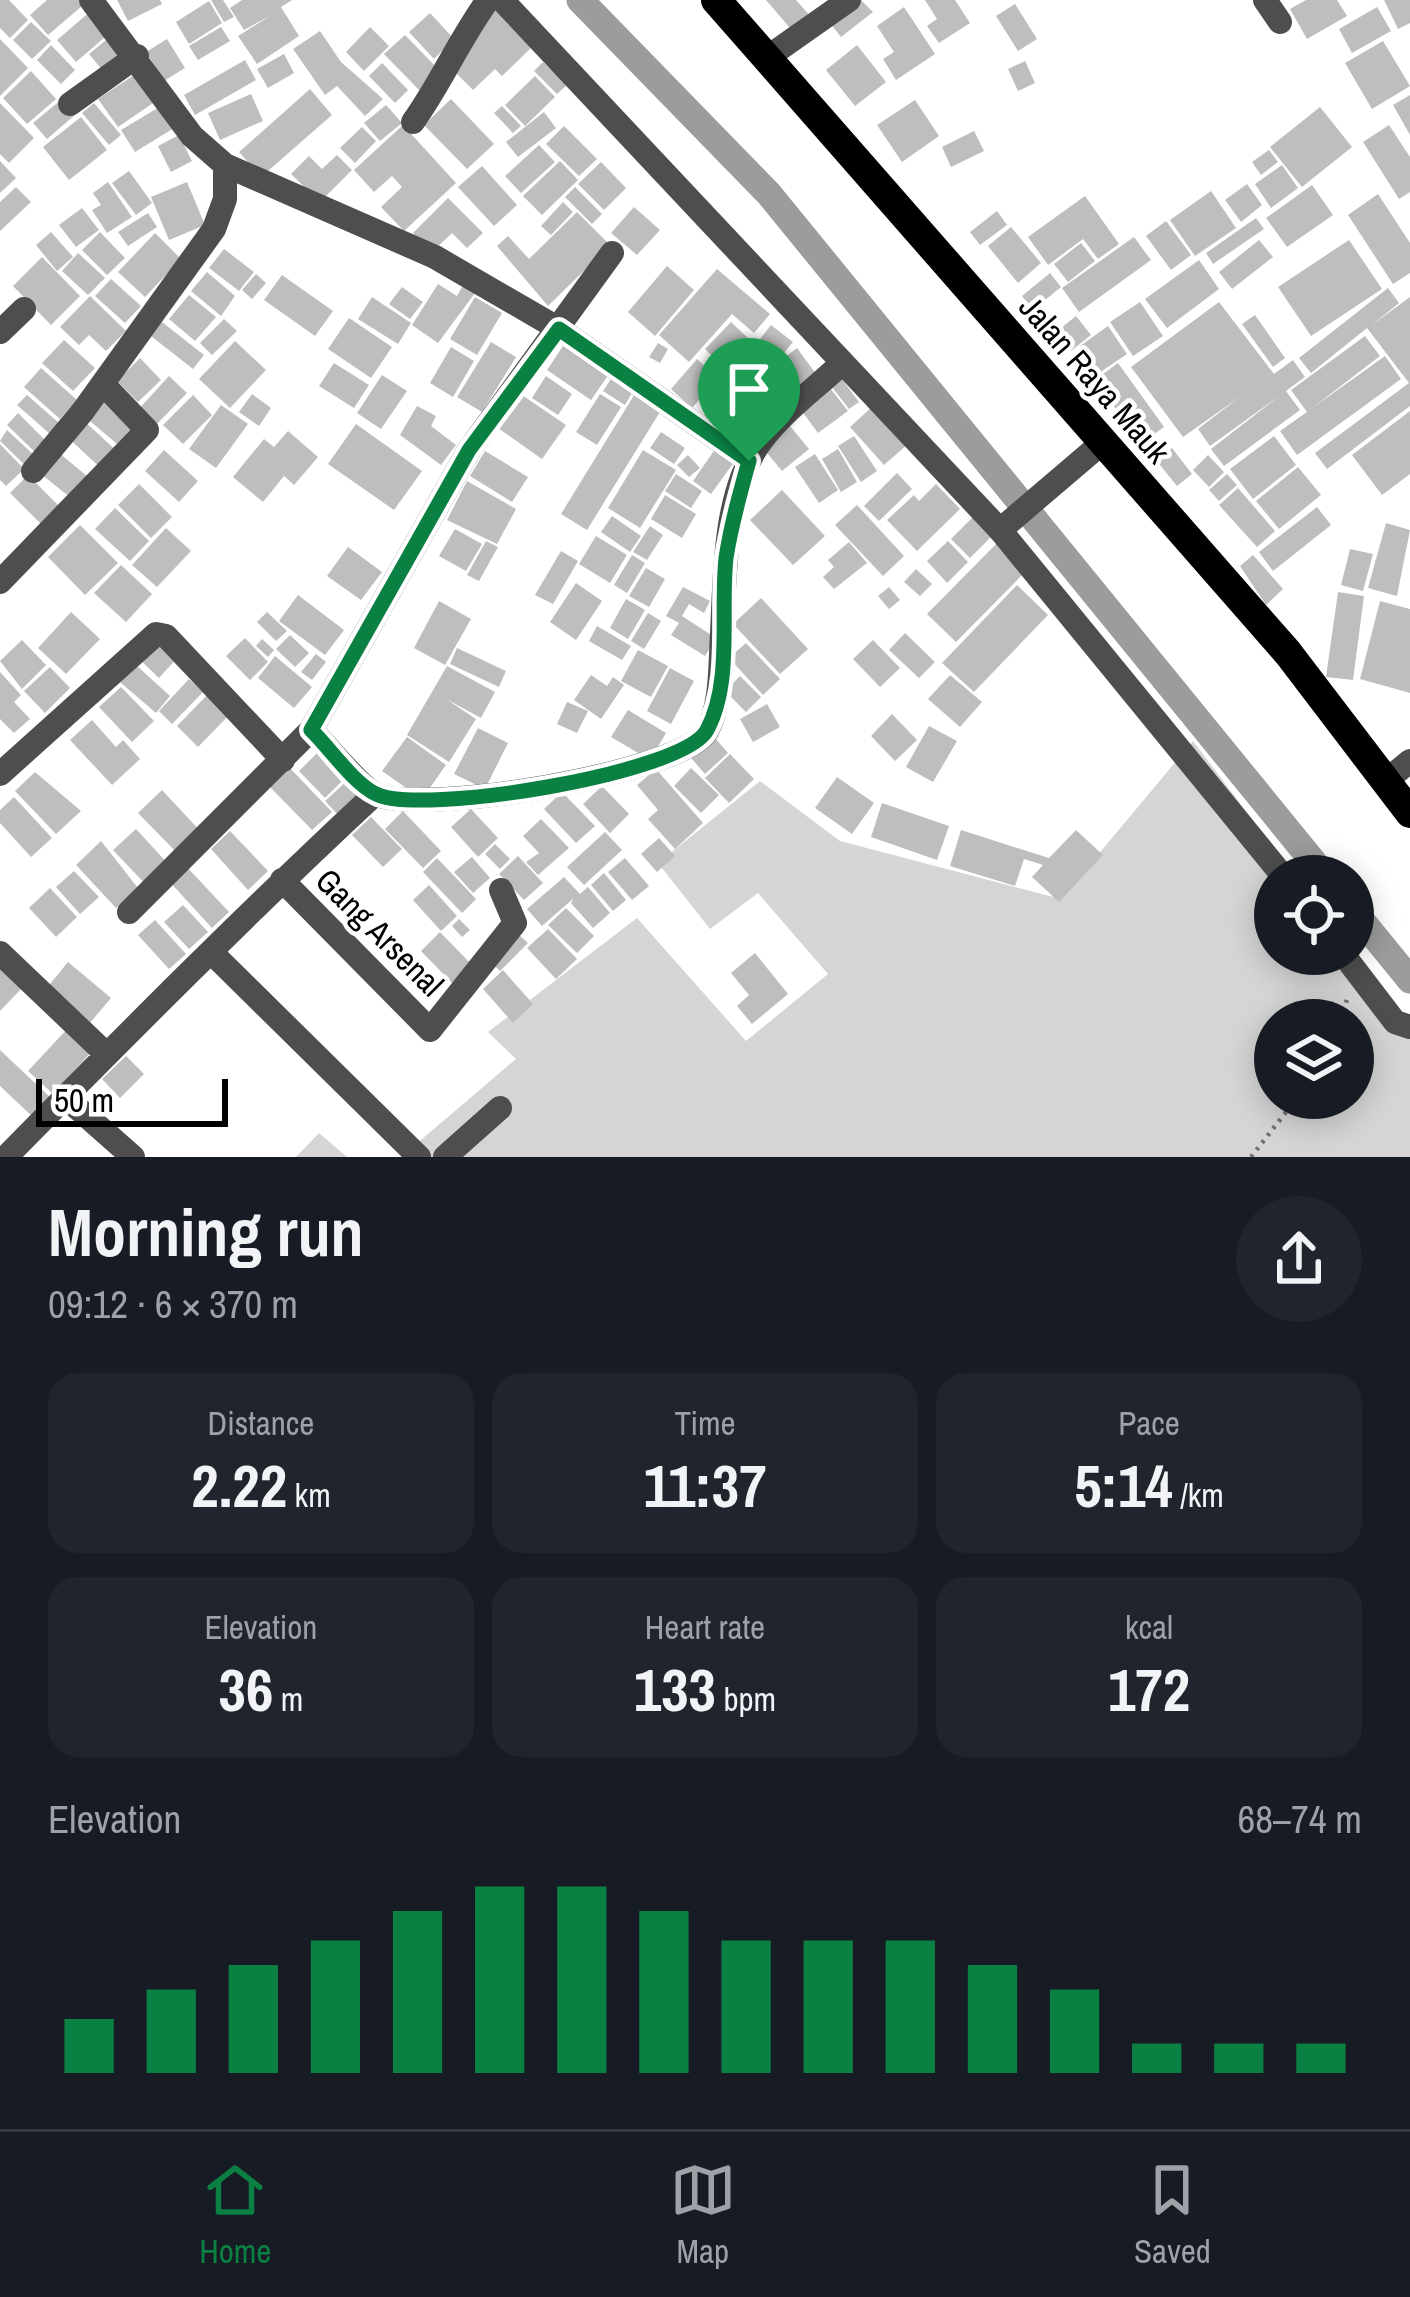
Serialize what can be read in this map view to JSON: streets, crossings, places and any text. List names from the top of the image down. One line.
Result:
{"streets":{"main road":["Jalan Raya Mauk"],"street":["Gang Arsenal"]},"scale_bar":"50 m","page":{"scale":"50 m","heading":["Morning run","09:12 · 6 × 370 m"],"stats":[["Distance","2.22 km"],["Time","11:37"],["Pace","5:14 /km"],["Elevation","36 m"],["Heart rate","133 bpm"],["kcal","172"]],"chart":["Elevation","68–74 m"],"tabs":["Home","Map","Saved"]}}
